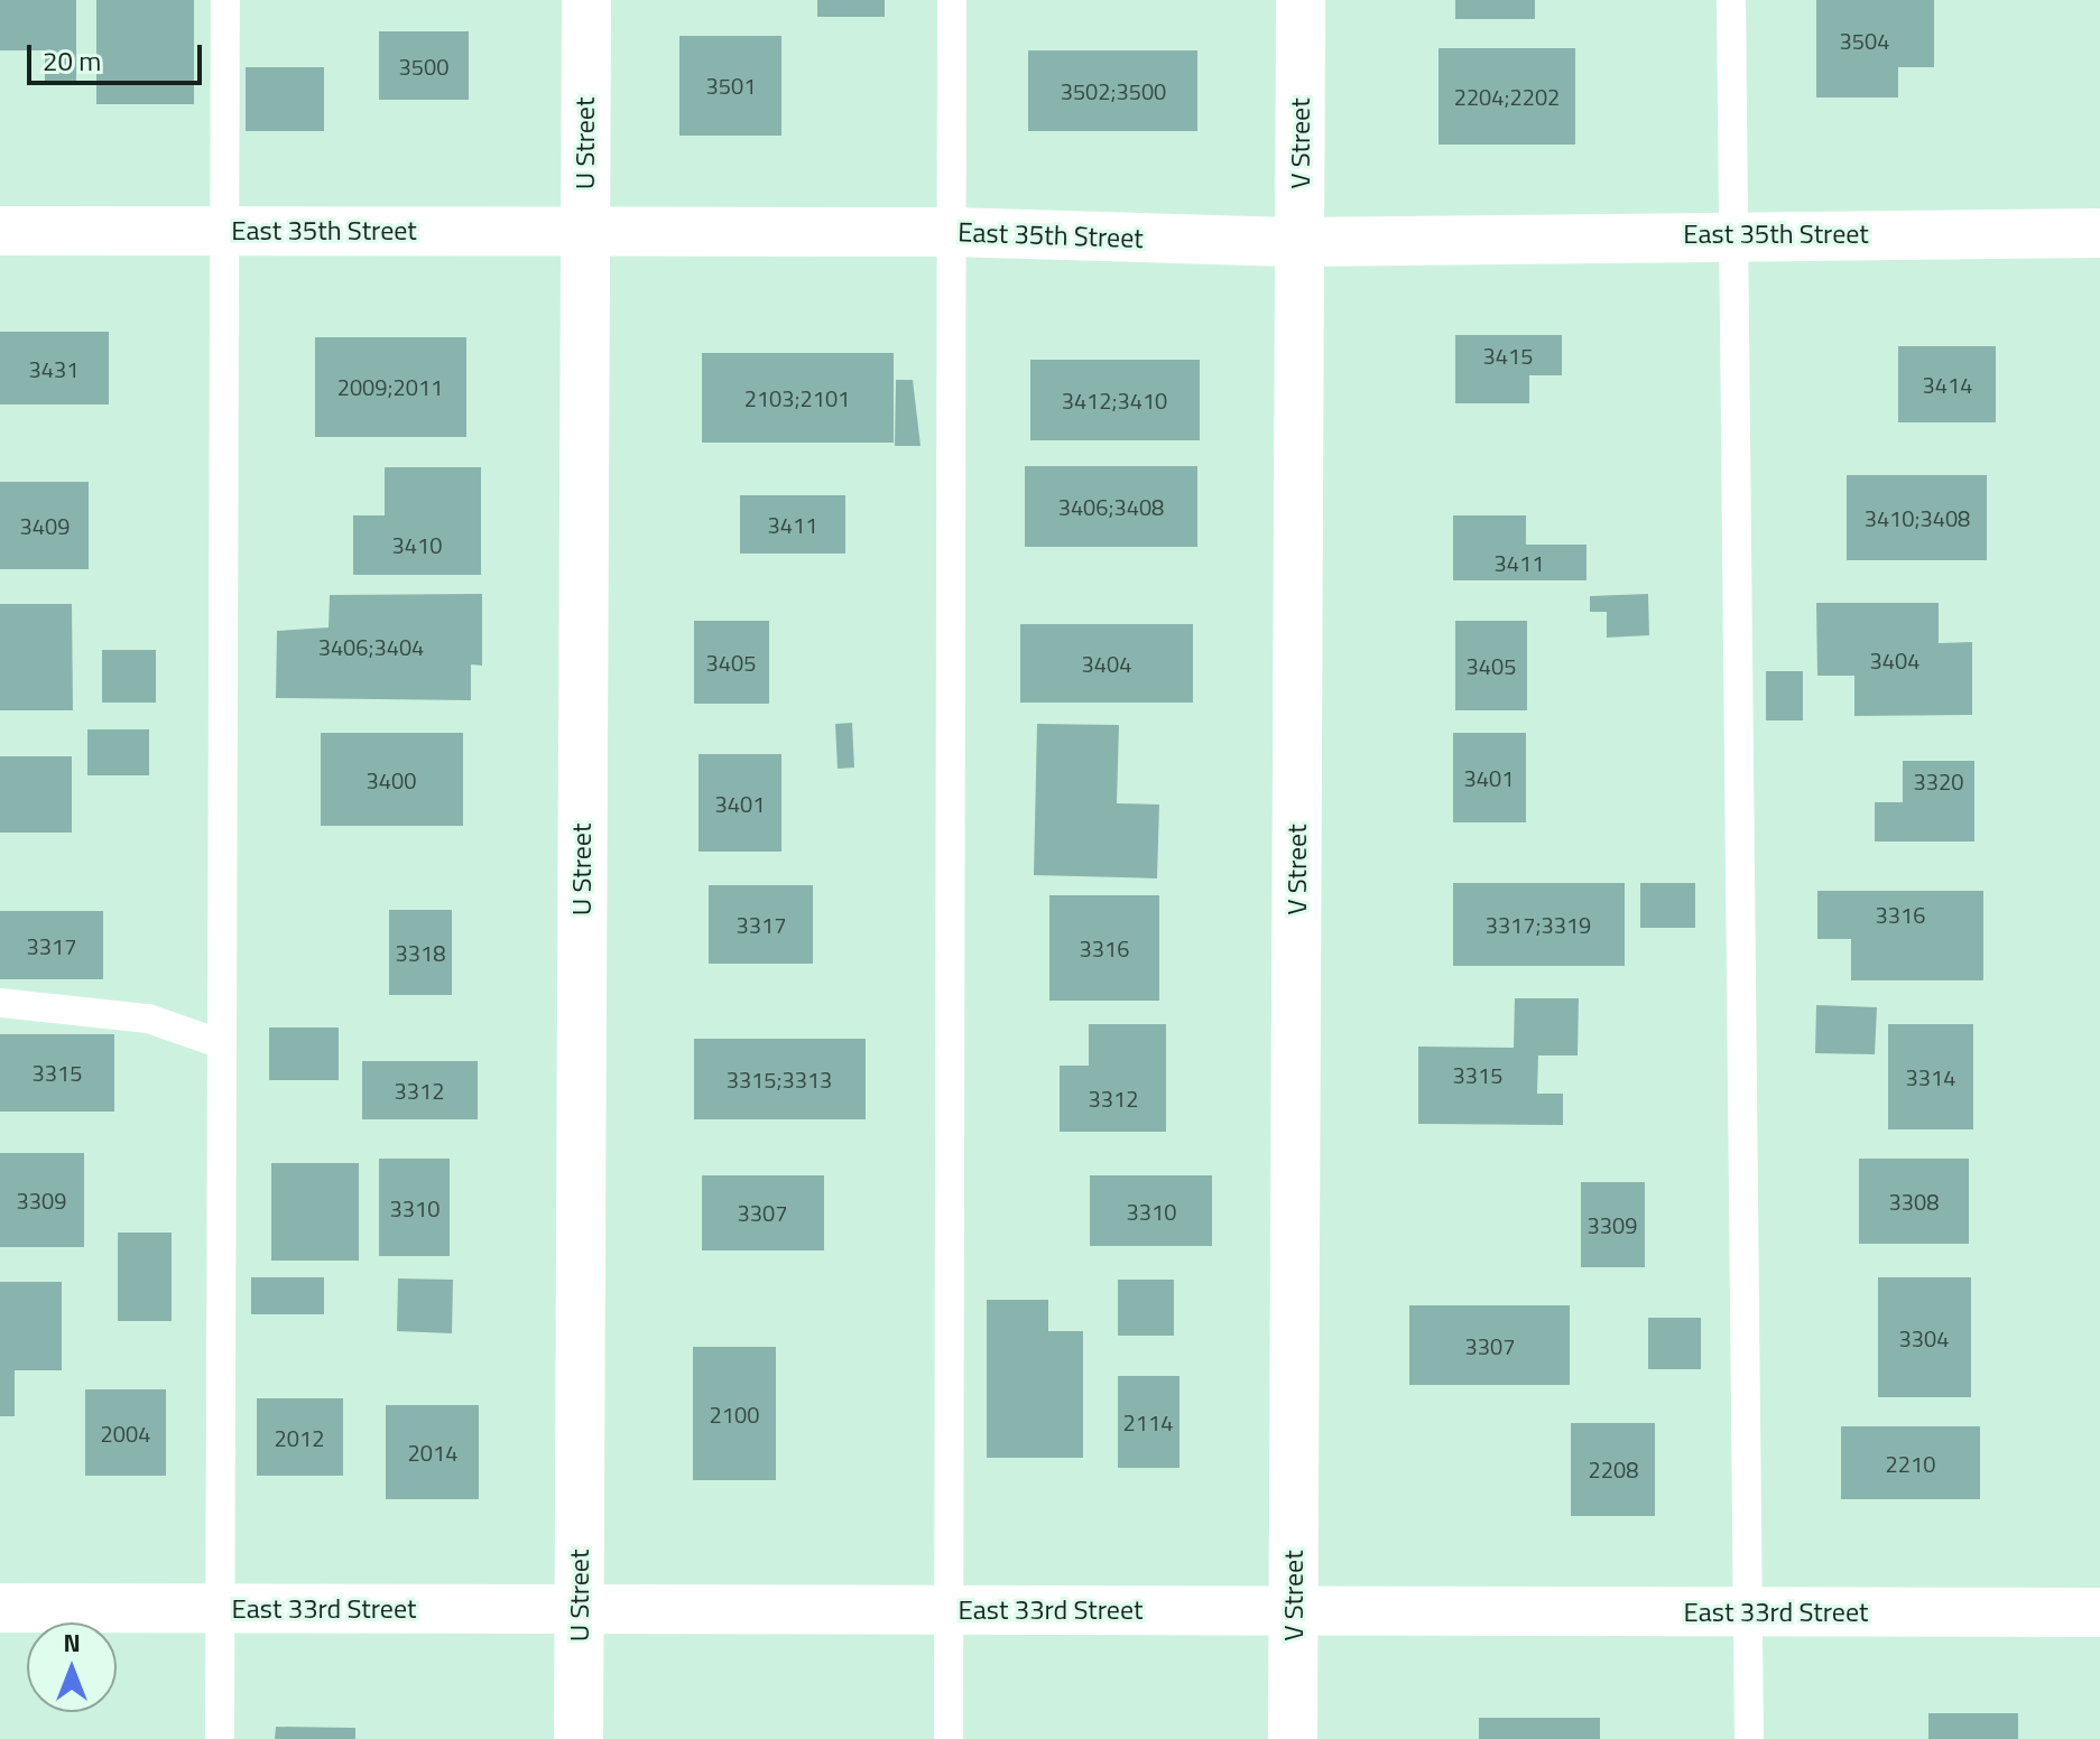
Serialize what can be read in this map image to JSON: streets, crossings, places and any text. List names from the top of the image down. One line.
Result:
{"streets":{"street":["U Street","V Street","East 35th Street","East 33rd Street"]},"crossings":[["U Street","East 35th Street"],["U Street","East 33rd Street"],["V Street","East 35th Street"],["V Street","East 33rd Street"]],"house_numbers":["3504","3500","3501","3502;3500","2204;2202","3415","3431","3414","2009;2011","2103;2101","3412;3410","3406;3408","3410;3408","3411","3409","3410","3411","3406;3404","3404","3405","3404","3405","3401","3400","3320","3401","3316","3317","3317;3319","3317","3316","3318","3315","3315","3314","3315;3313","3312","3312","3309","3308","3310","3310","3307","3309","3304","3307","2100","2114","2004","2012","2014","2210","2208"],"scale_bar":"20 m","north":"top"}
